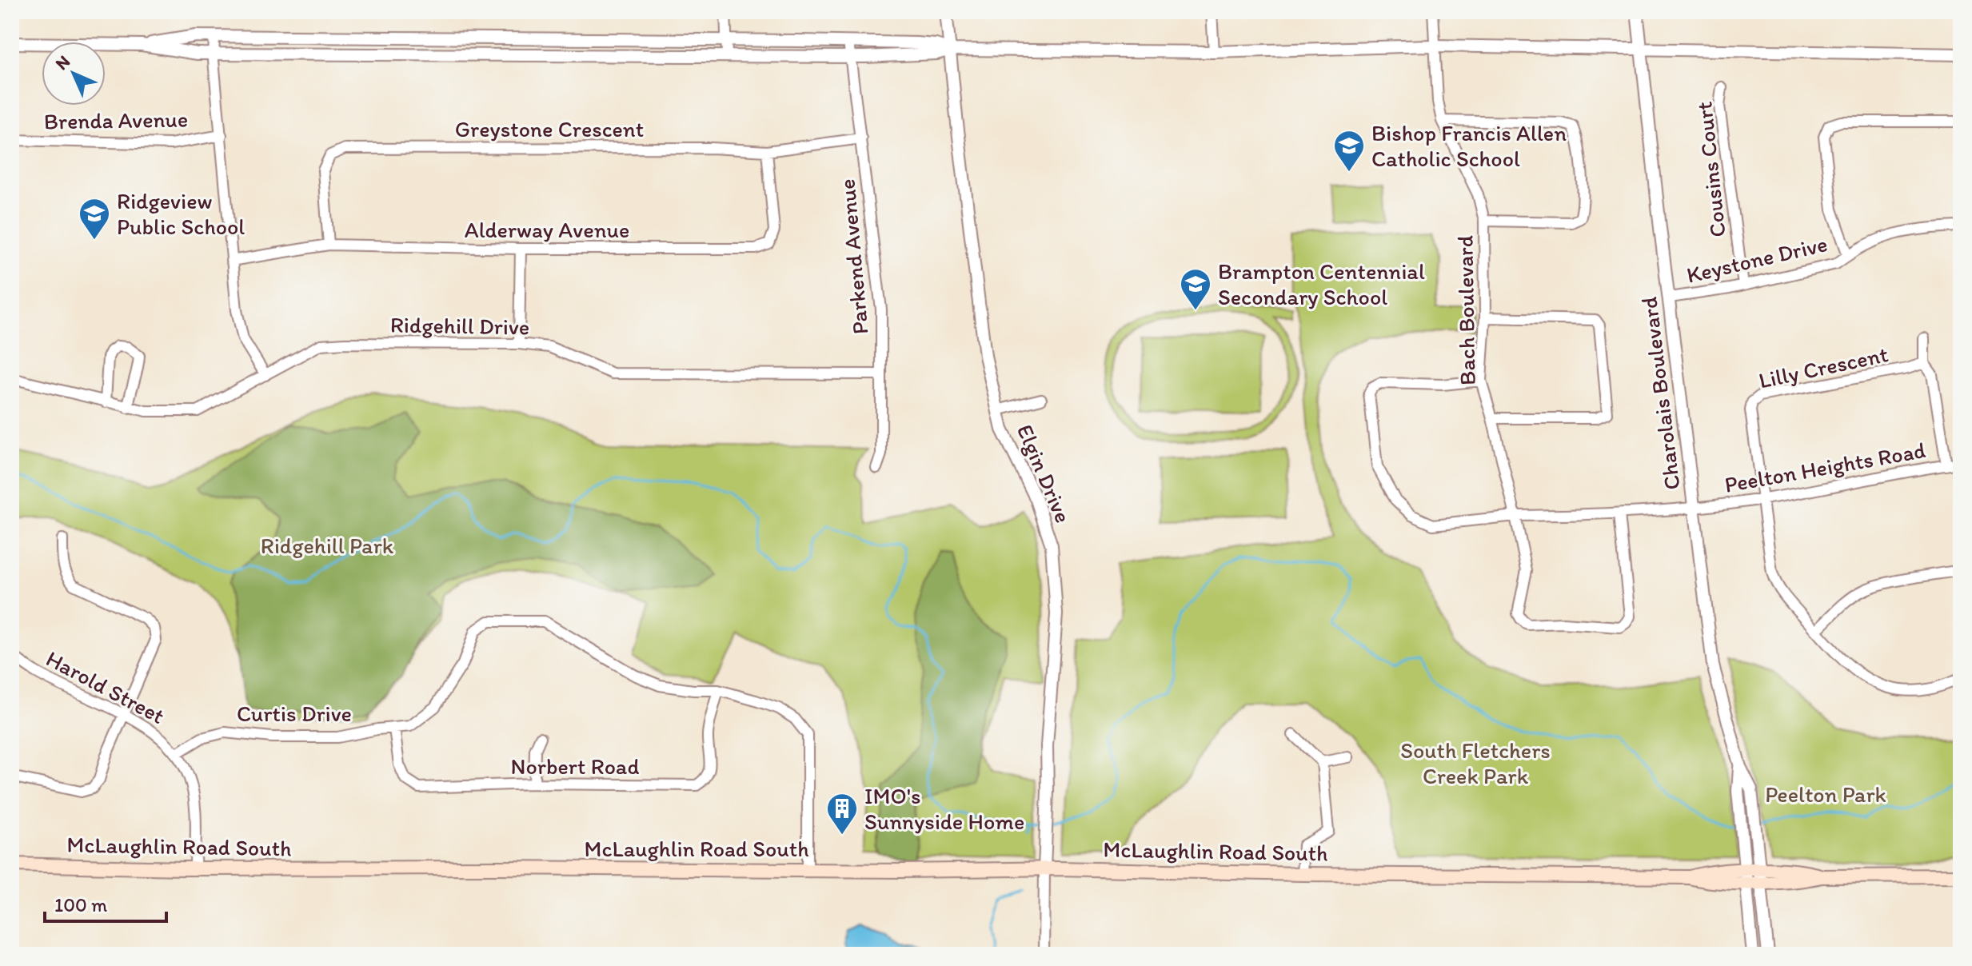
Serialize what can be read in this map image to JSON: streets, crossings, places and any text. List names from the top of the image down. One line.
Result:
{"streets":{"main road":["McLaughlin Road South"],"street":["Brenda Avenue","Greystone Crescent","Cousins Court","Alderway Avenue","Parkend Avenue","Keystone Drive","Bach Boulevard","Ridgehill Drive","Lilly Crescent","Charolais Boulevard","Peelton Heights Road","Elgin Drive","Harold Street","Curtis Drive","Norbert Road"]},"crossings":[["Greystone Crescent","Alderway Avenue"],["Greystone Crescent","Parkend Avenue"],["Cousins Court","Keystone Drive"],["Parkend Avenue","Ridgehill Drive"],["Keystone Drive","Charolais Boulevard"],["Lilly Crescent","Peelton Heights Road"],["Charolais Boulevard","Peelton Heights Road"],["Charolais Boulevard","McLaughlin Road South"],["Elgin Drive","McLaughlin Road South"],["Harold Street","Curtis Drive"],["Harold Street","McLaughlin Road South"],["Curtis Drive","Norbert Road"],["Curtis Drive","McLaughlin Road South"]],"parks":["Ridgehill Park","South Fletchers Creek Park","Peelton Park"],"places":{"school or university":["Bishop Francis Allen Catholic School","Ridgeview Public School","Brampton Centennial Secondary School"],"building":["IMO's Sunnyside Home"]},"scale_bar":"100 m","north":"top left"}
